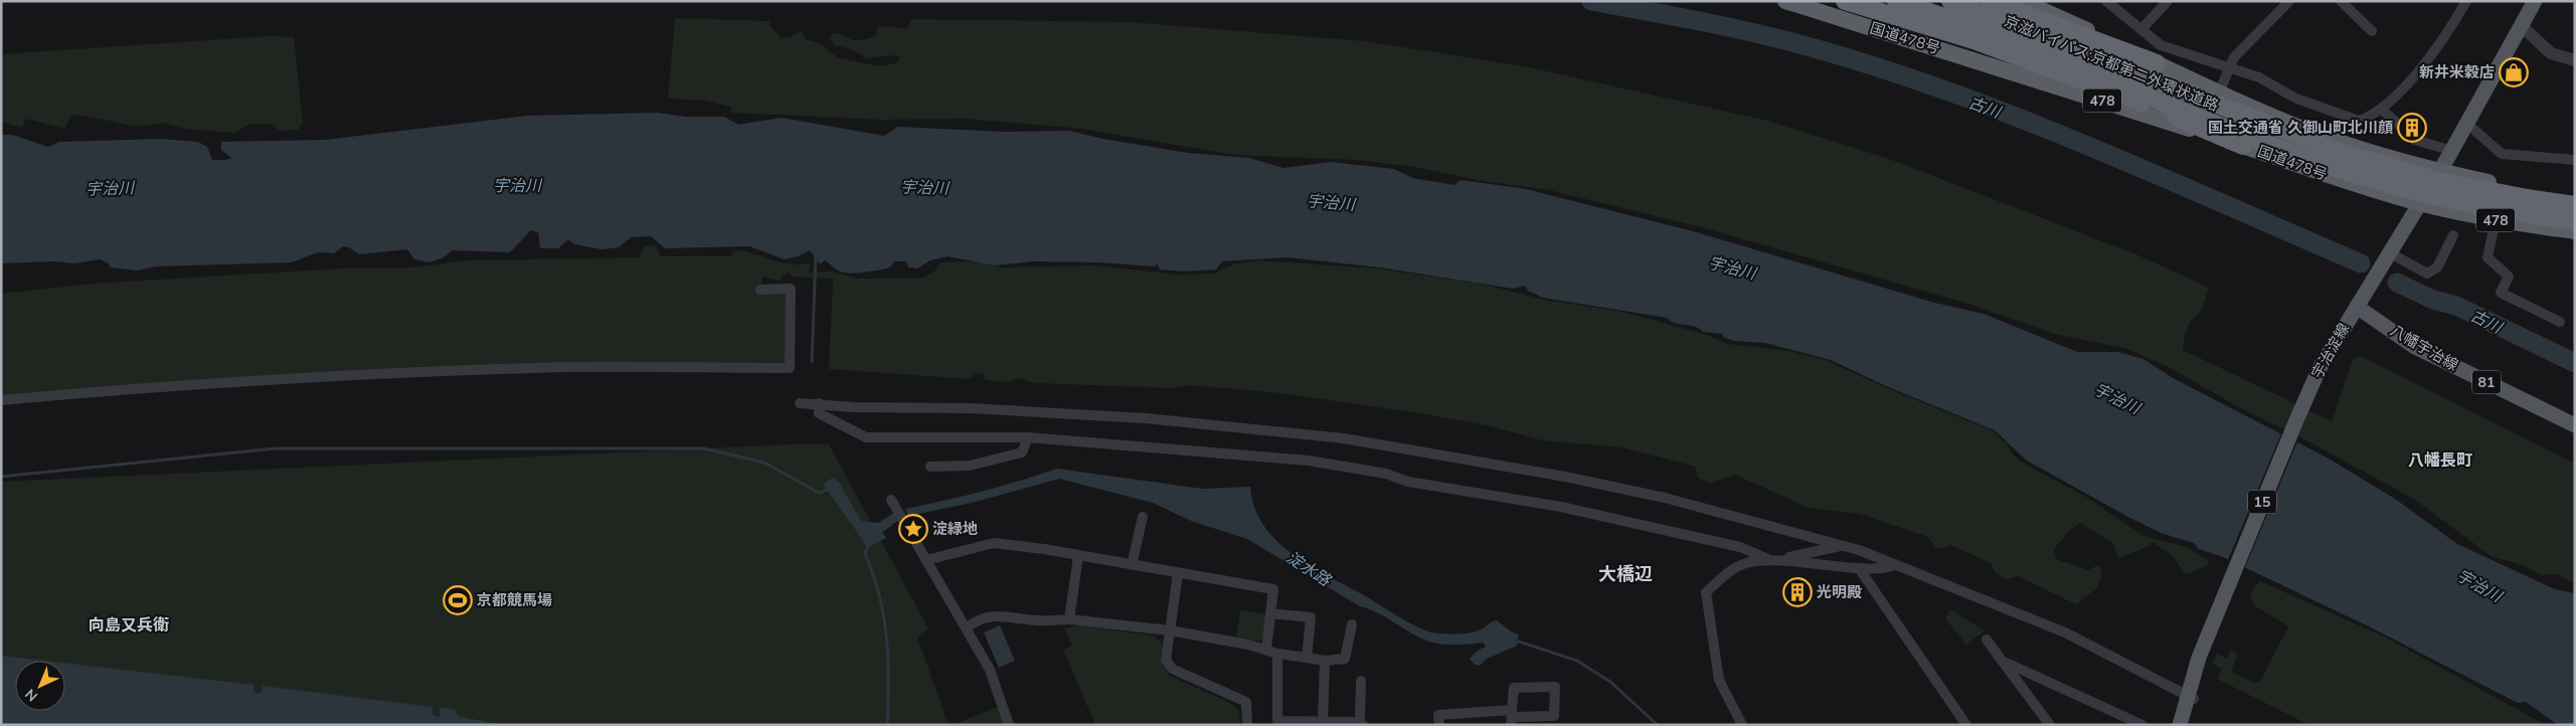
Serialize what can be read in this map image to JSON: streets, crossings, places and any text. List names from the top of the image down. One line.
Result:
{"streets":{"highway":["国道478号","京滋バイパス;京都第二外環状道路","478"],"main road":["八幡宇治線","宇治淀線","81","15"]},"crossings":[["国道478号","宇治淀線"],["478","宇治淀線"],["八幡宇治線","宇治淀線"]],"districts":["八幡長町","大橋辺","向島又兵衛"],"water":["古川","宇治川","淀水路"],"places":{"shop":["新井米穀店"],"building":["国土交通省 久御山町北川顔","光明殿"],"place":["淀緑地"],"sports":["京都競馬場"]},"north":"bottom left"}
